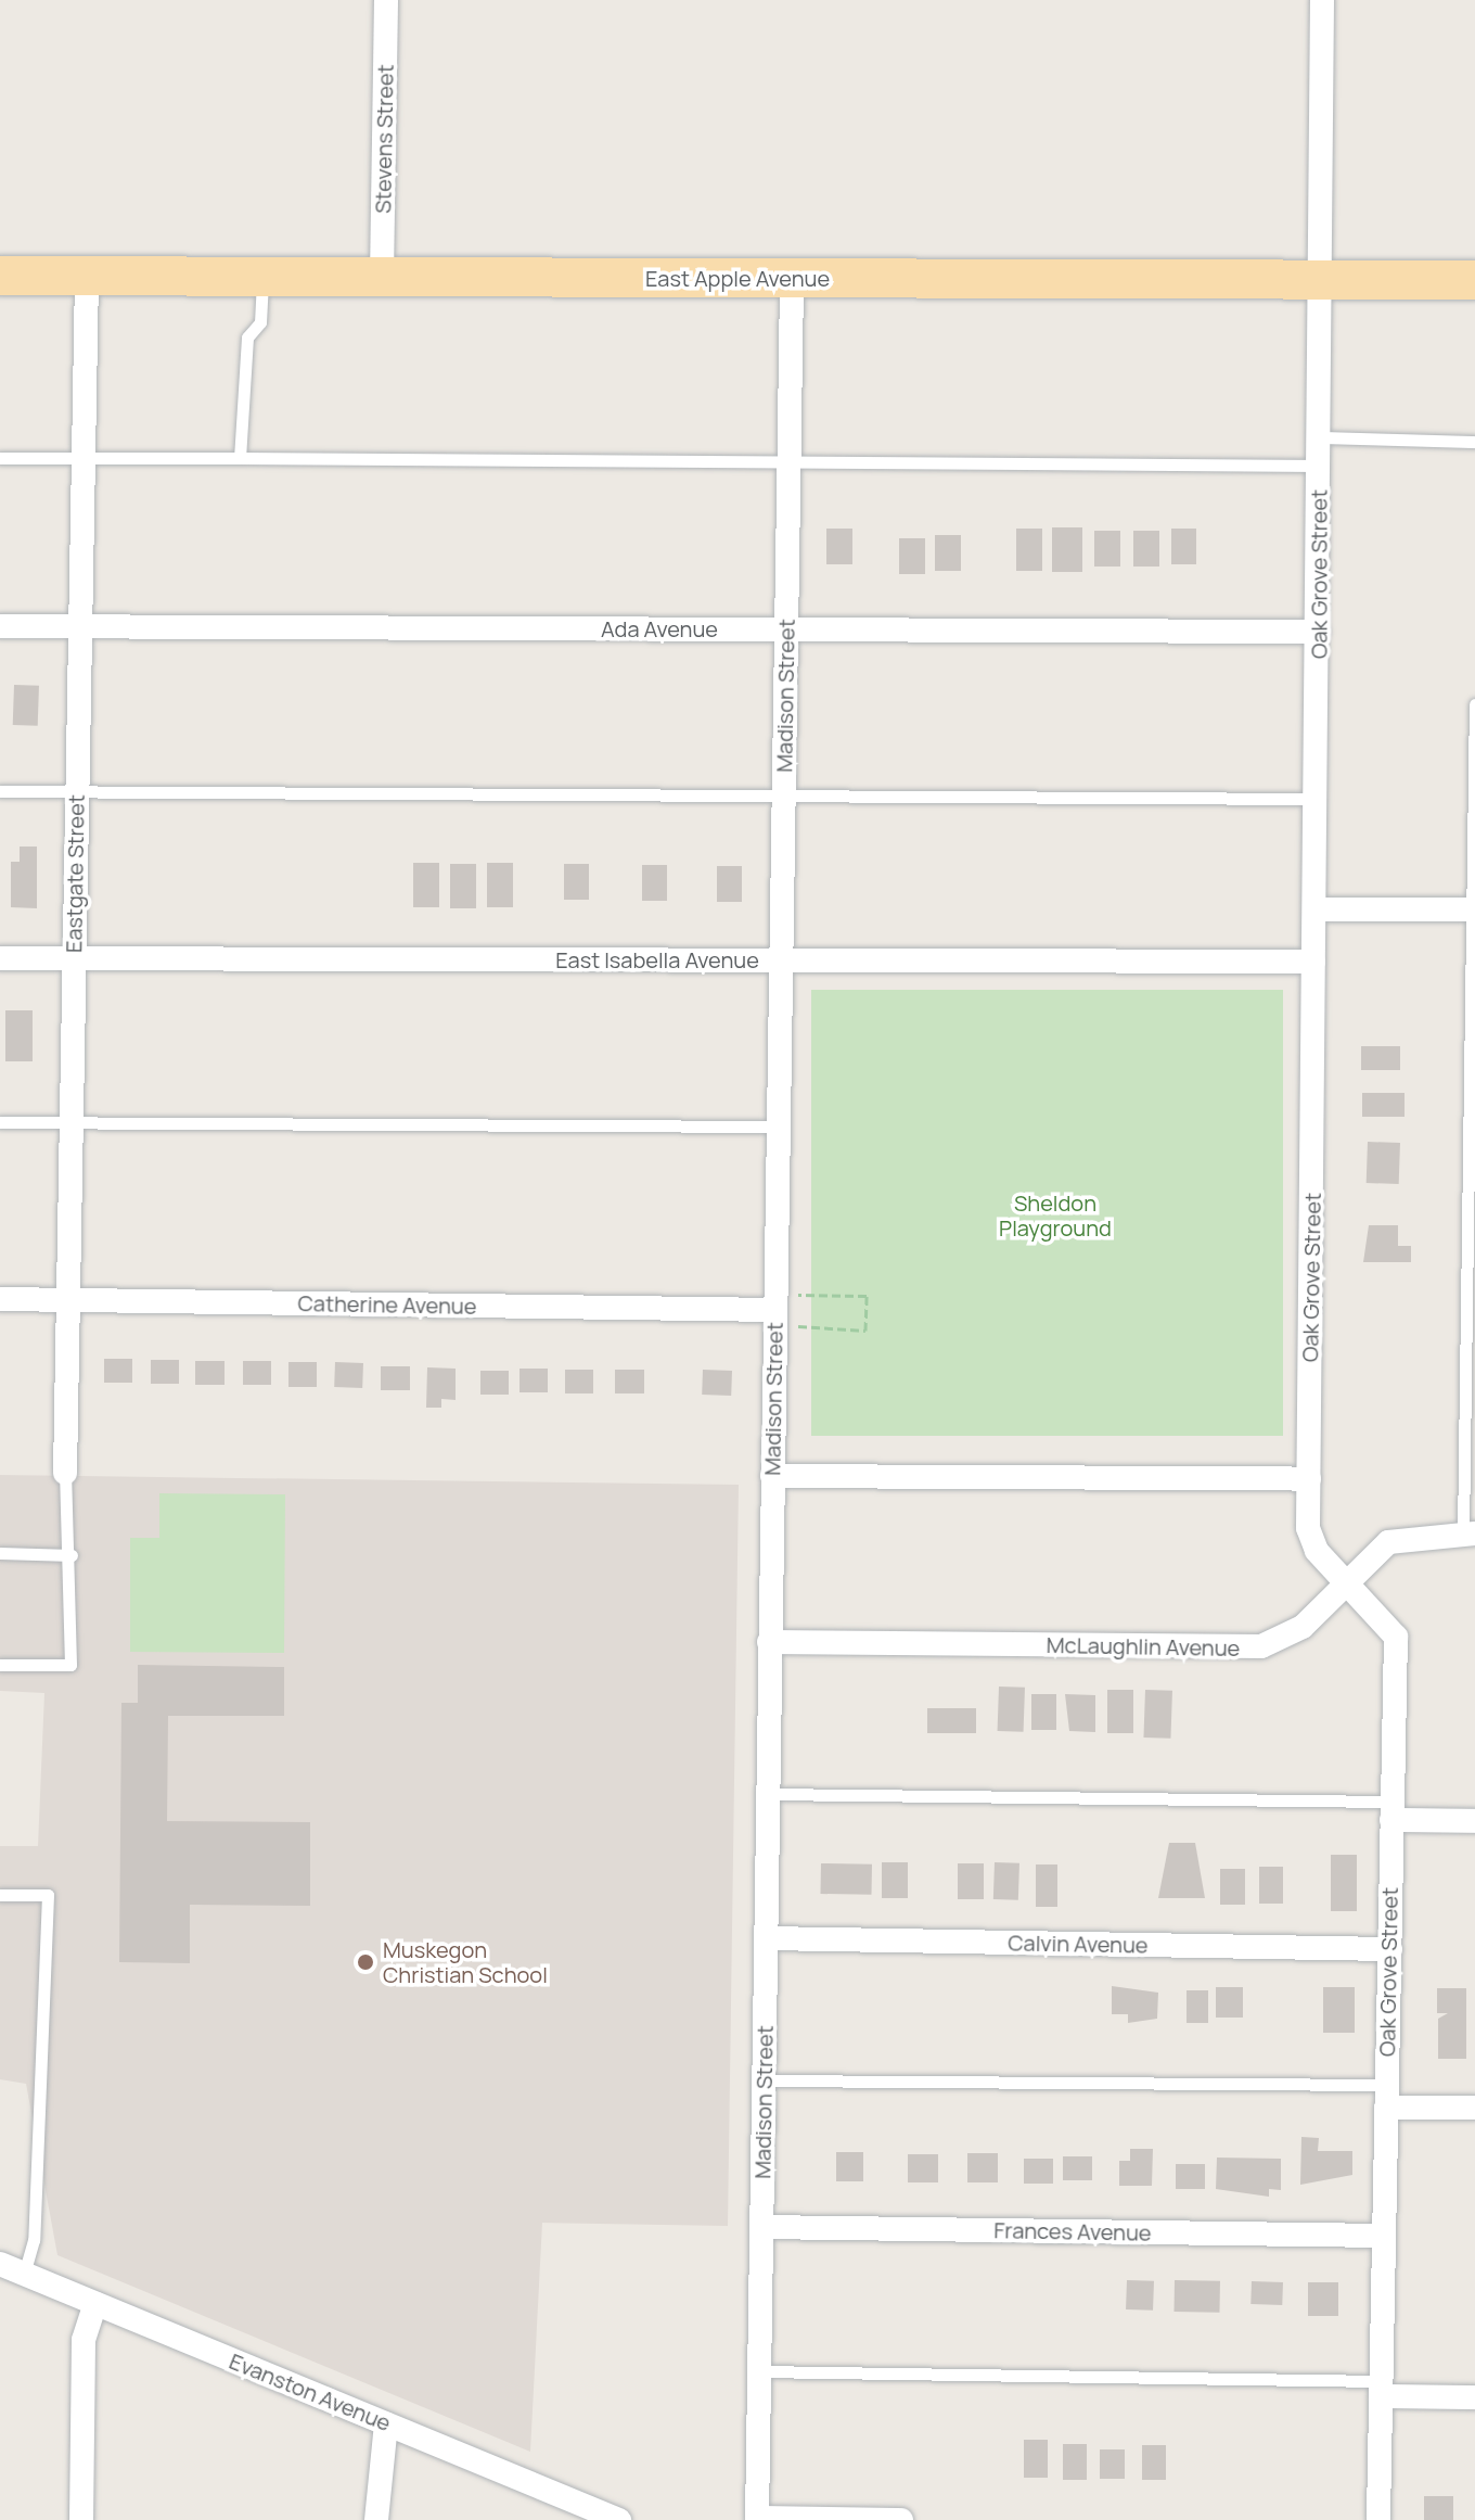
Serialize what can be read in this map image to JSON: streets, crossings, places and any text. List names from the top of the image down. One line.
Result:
{"streets":{"main road":["East Apple Avenue"],"street":["Stevens Street","Oak Grove Street","Ada Avenue","Madison Street","Eastgate Street","East Isabella Avenue","Catherine Avenue","McLaughlin Avenue","Calvin Avenue","Frances Avenue","Evanston Avenue"]},"crossings":[["Stevens Street","East Apple Avenue"],["East Apple Avenue","Oak Grove Street"],["East Apple Avenue","Madison Street"],["East Apple Avenue","Eastgate Street"],["Oak Grove Street","Ada Avenue"],["Oak Grove Street","East Isabella Avenue"],["Oak Grove Street","McLaughlin Avenue"],["Oak Grove Street","Calvin Avenue"],["Oak Grove Street","Frances Avenue"],["Ada Avenue","Madison Street"],["Ada Avenue","Eastgate Street"],["Madison Street","East Isabella Avenue"],["Madison Street","Catherine Avenue"],["Madison Street","McLaughlin Avenue"],["Madison Street","Calvin Avenue"],["Madison Street","Frances Avenue"],["Eastgate Street","East Isabella Avenue"],["Eastgate Street","Catherine Avenue"]],"parks":["Sheldon Playground"],"places":["Muskegon Christian School"]}
